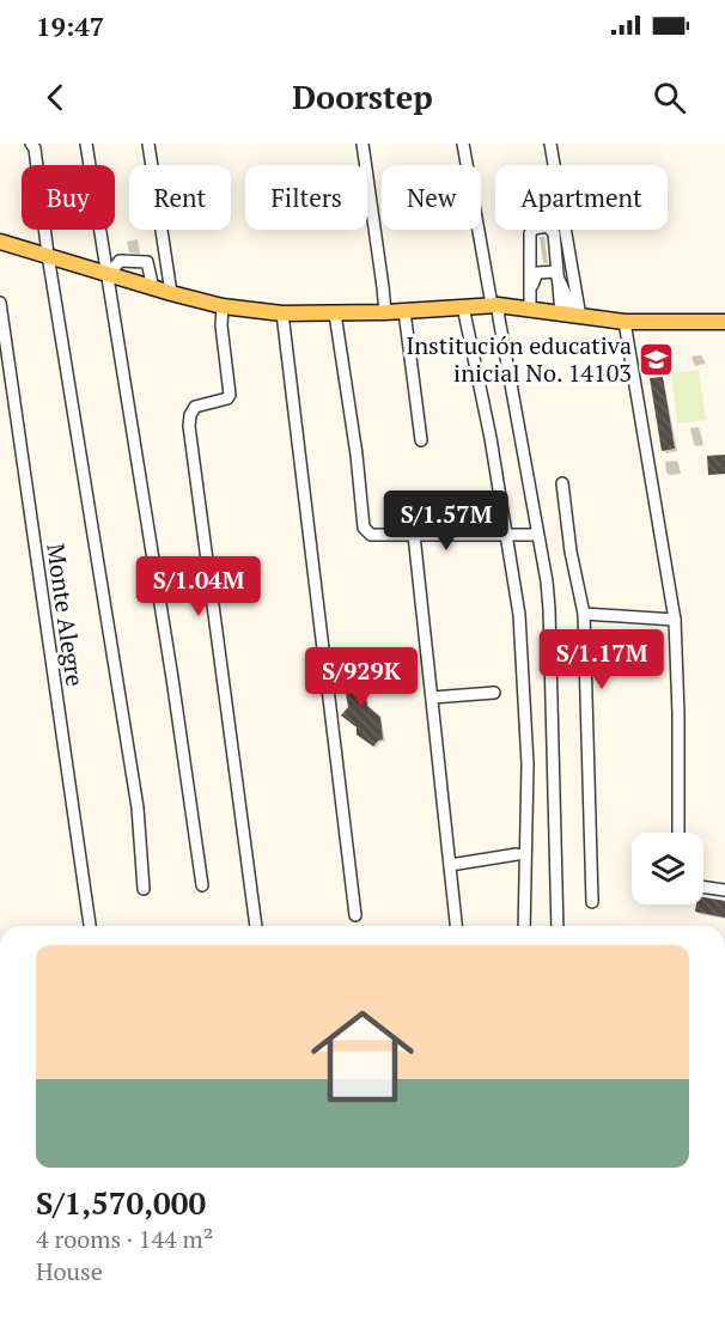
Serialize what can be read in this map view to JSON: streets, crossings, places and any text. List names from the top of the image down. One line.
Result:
{"streets":{"street":["Monte Alegre"]},"places":{"school or university":["Institución educativa inicial No. 14103"]},"page":{"status":"19:47","header":"Doorstep","chip":["Buy","Rent","Filters","New","Apartment"],"price":["S/1.57M","S/1.04M","S/1.17M","S/929K"],"list":[{"name":"S/1,570,000","note":"4 rooms · 144 m² · House"}]}}
